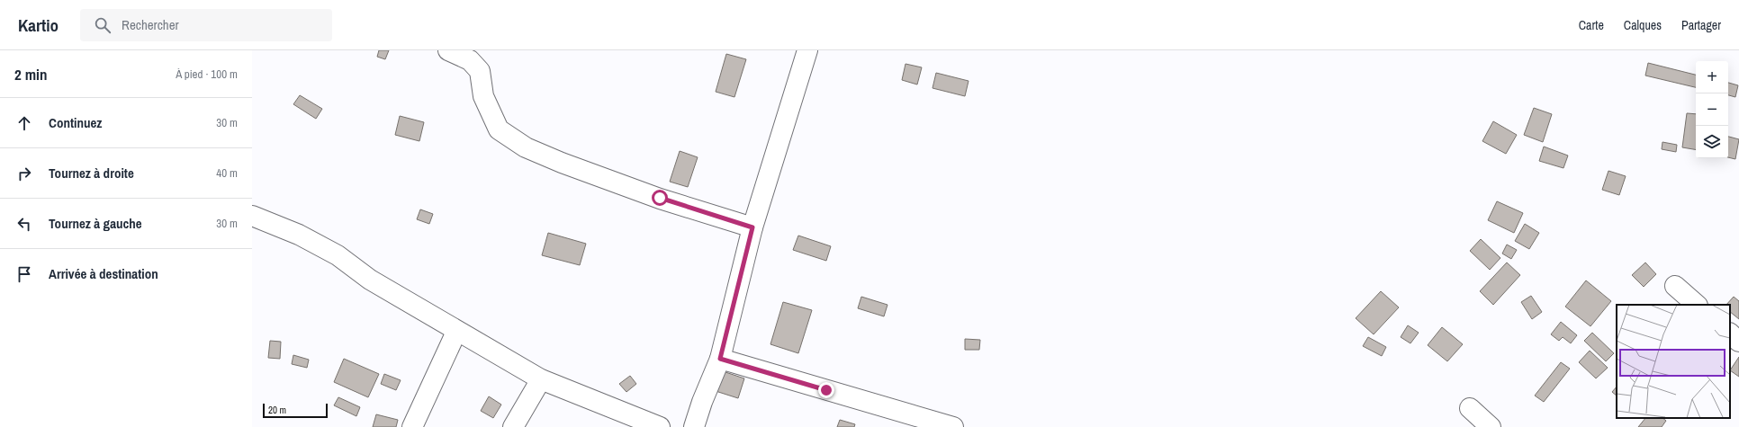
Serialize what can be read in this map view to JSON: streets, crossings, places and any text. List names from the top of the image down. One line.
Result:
{"scale_bar":"20 m","page":{"header":"Kartio","search":"Rechercher","nav":["Carte","Calques","Partager"],"heading":["2 min","À pied · 100 m"],"map_buttons":["+","−"],"list":[["Continuez","30 m"],["Tournez à droite","40 m"],["Tournez à gauche","30 m"],"Arrivée à destination"],"scale":"20 m"}}
